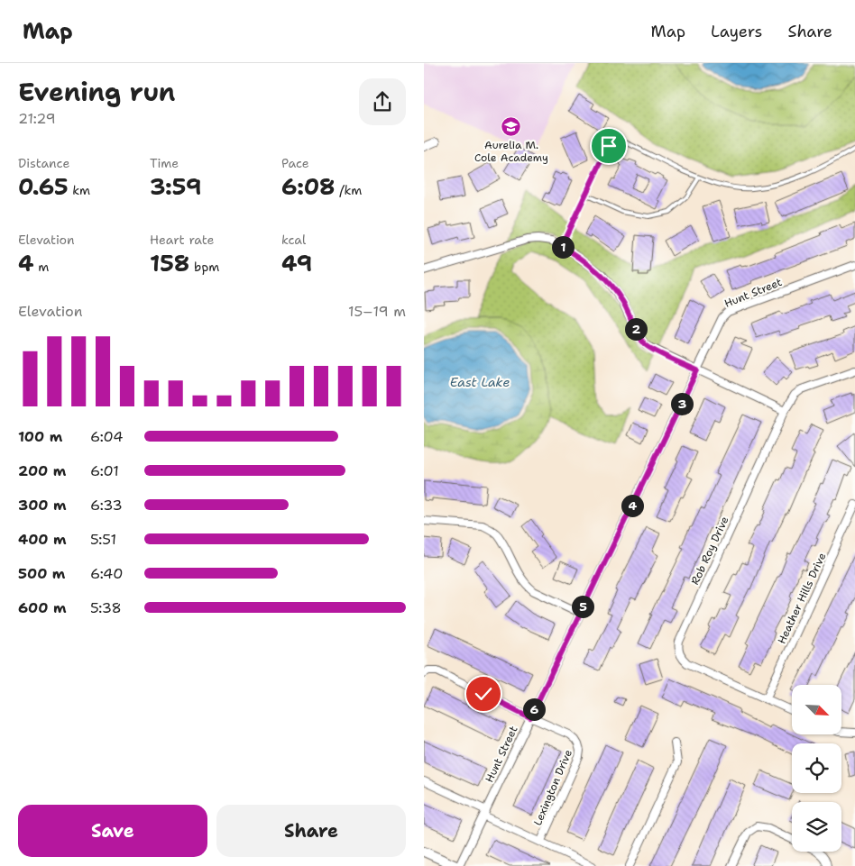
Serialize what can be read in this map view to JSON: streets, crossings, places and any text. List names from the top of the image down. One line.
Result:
{"streets":{"street":["Hunt Street","Rob Roy Drive","Heather Hills Drive","Lexington Drive"]},"crossings":[["Hunt Street","Lexington Drive"],["Rob Roy Drive","Heather Hills Drive"]],"water":["East Lake"],"places":{"school or university":["Aurelia M. Cole Academy"]},"north":"bottom right","page":{"header":"Map","nav":["Map","Layers","Share"],"heading":["Evening run","21:29"],"stats":[["Distance","0.65 km"],["Time","3:59"],["Pace","6:08 /km"],["Elevation","4 m"],["Heart rate","158 bpm"],["kcal","49"]],"pins":["1","2","3","4","5","6"],"chart":["Elevation","15–19 m"],"list":[{"name":"100 m","note":"6:04"},{"name":"200 m","note":"6:01"},{"name":"300 m","note":"6:33"},{"name":"400 m","note":"5:51"},{"name":"500 m","note":"6:40"},{"name":"600 m","note":"5:38"}],"buttons":["Save","Share"]}}
